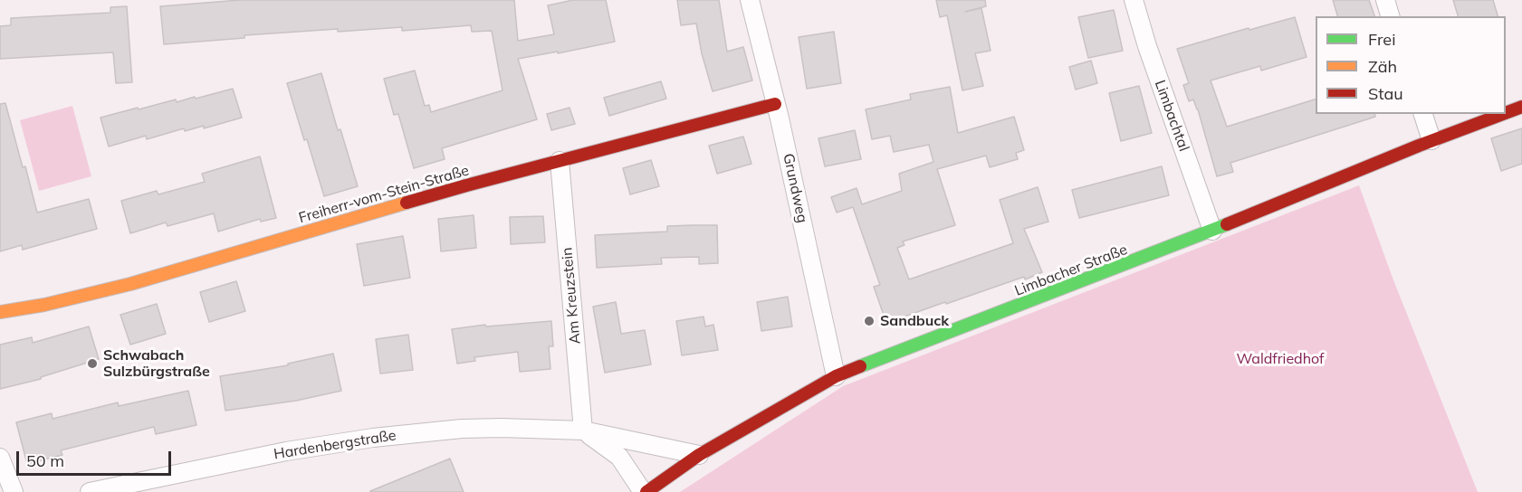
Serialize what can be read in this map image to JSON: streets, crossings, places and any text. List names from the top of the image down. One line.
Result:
{"streets":{"main road":["Freiherr-vom-Stein-Straße","Limbacher Straße"],"street":["Limbachtal","Grundweg","Am Kreuzstein","Hardenbergstraße"]},"crossings":[["Limbachtal","Limbacher Straße"],["Grundweg","Freiherr-vom-Stein-Straße"],["Grundweg","Limbacher Straße"],["Freiherr-vom-Stein-Straße","Am Kreuzstein"],["Limbacher Straße","Hardenbergstraße"],["Am Kreuzstein","Hardenbergstraße"]],"parks":["Waldfriedhof"],"places":["Sandbuck","Schwabach Sulzbürgstraße"],"legend":["Frei","Zäh","Stau"],"scale_bar":"50 m"}
